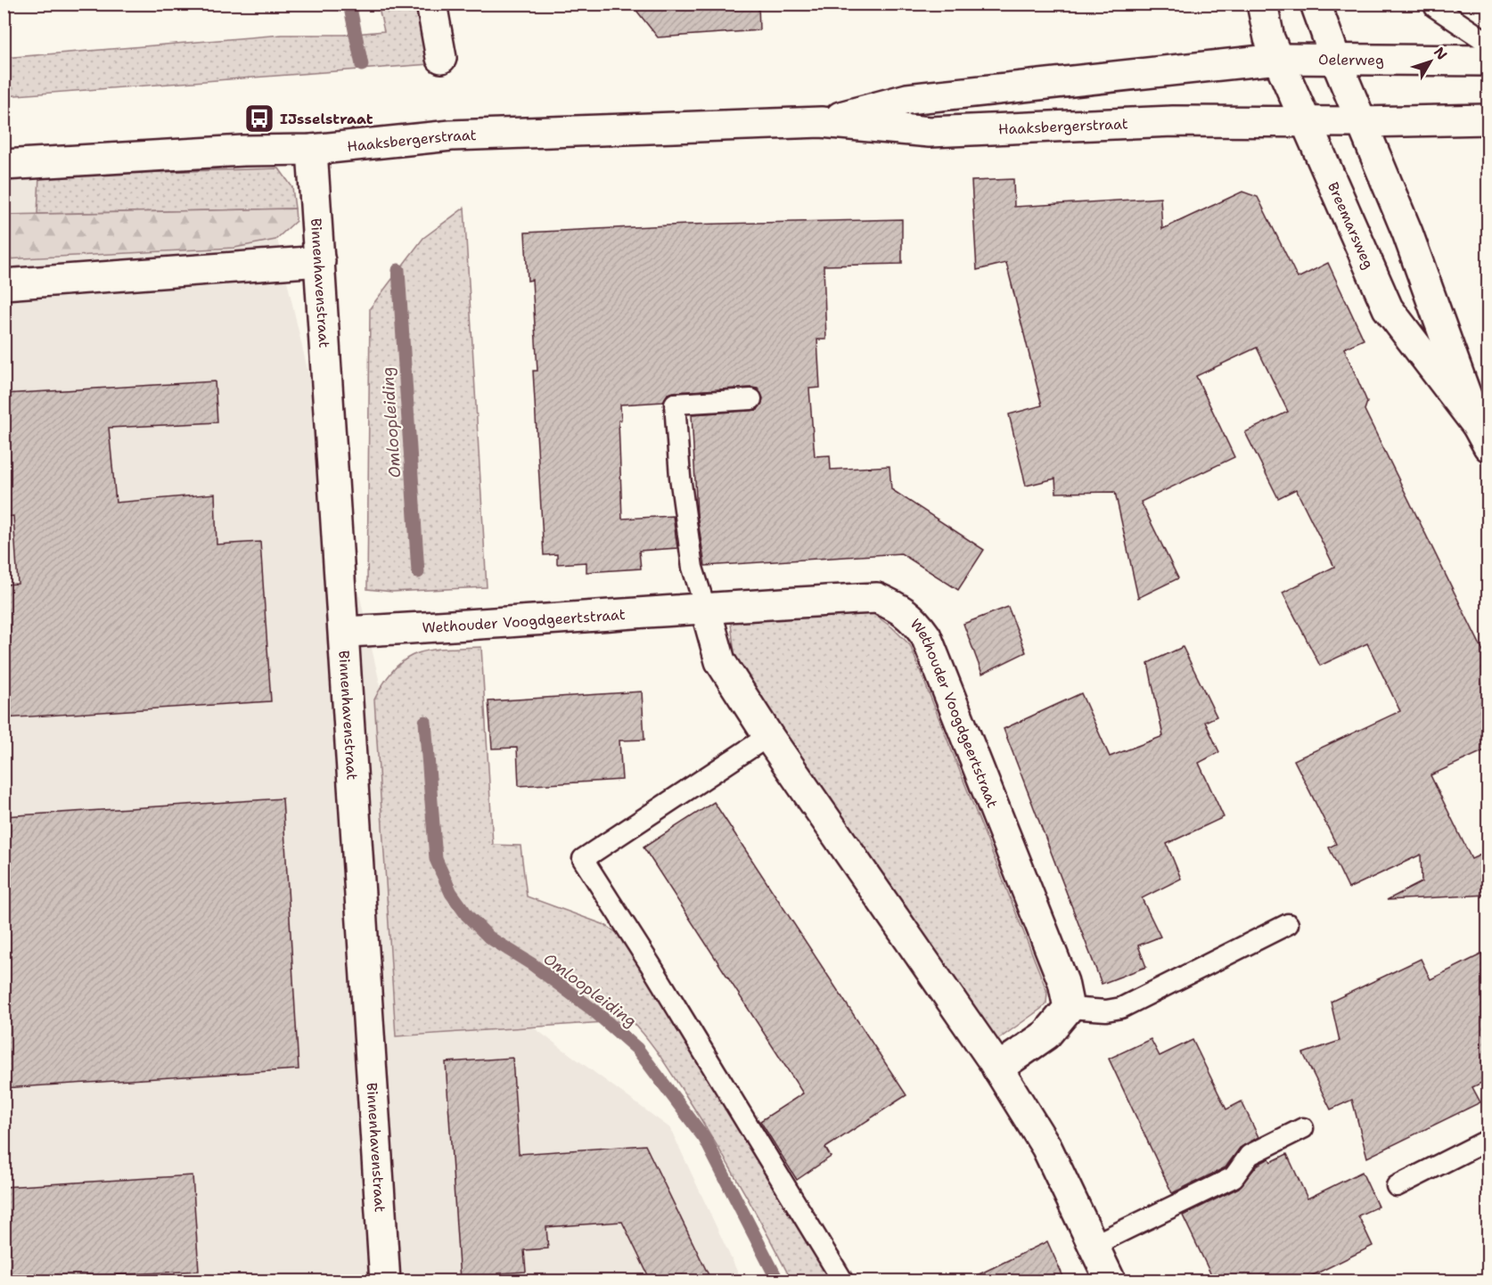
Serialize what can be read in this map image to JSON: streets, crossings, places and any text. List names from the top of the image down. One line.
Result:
{"streets":{"street":["Oelerweg","Haaksbergerstraat","Breemarsweg","Binnenhavenstraat","Wethouder Voogdgeertstraat"]},"crossings":[["Oelerweg","Haaksbergerstraat"],["Oelerweg","Breemarsweg"],["Haaksbergerstraat","Breemarsweg"],["Haaksbergerstraat","Binnenhavenstraat"],["Binnenhavenstraat","Wethouder Voogdgeertstraat"]],"water":["Omloopleiding"],"places":{"bus stop":["IJsselstraat"]},"north":"top right"}
